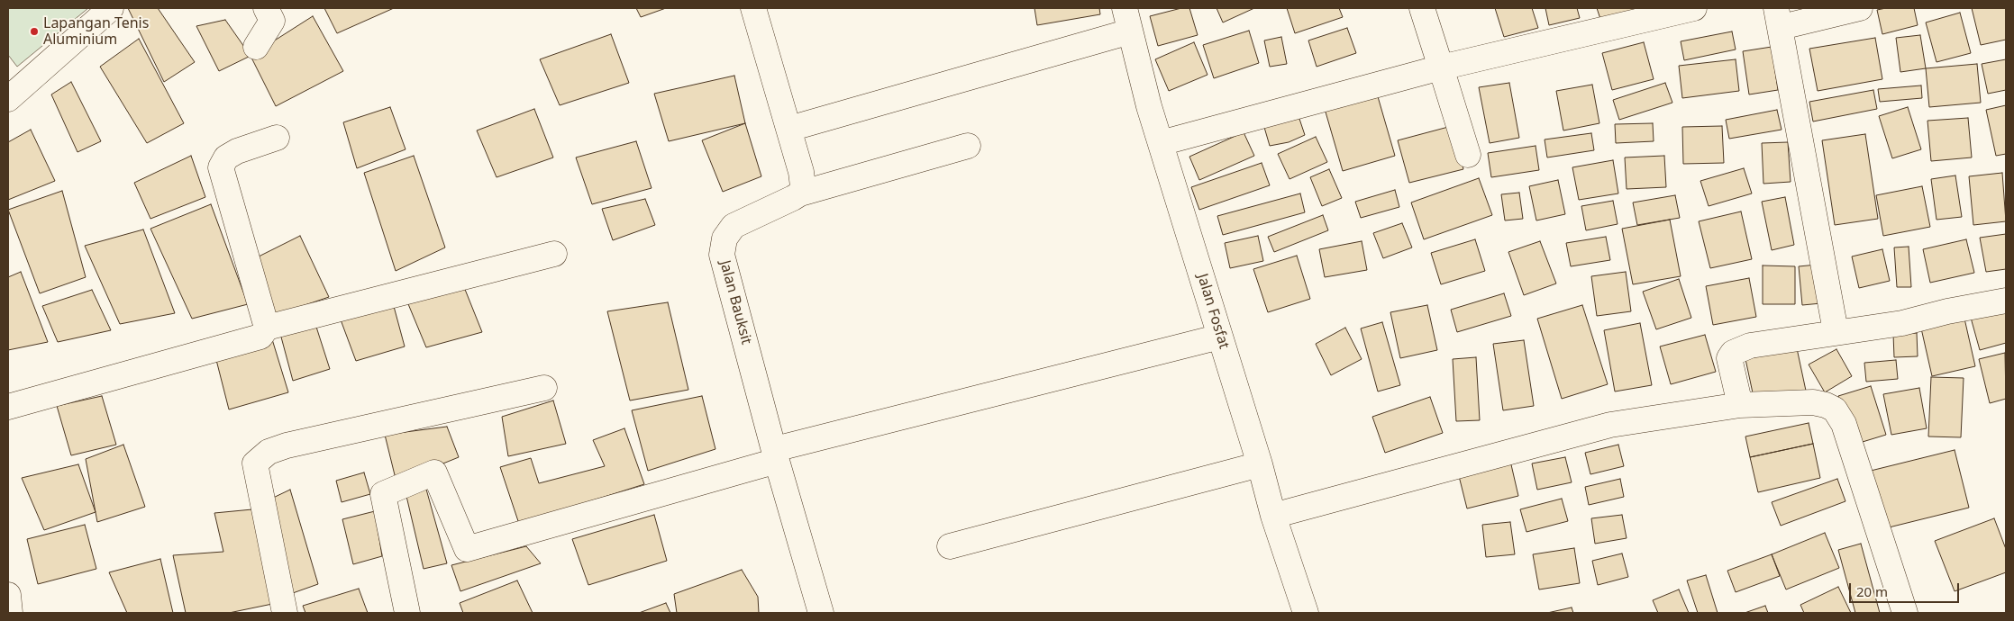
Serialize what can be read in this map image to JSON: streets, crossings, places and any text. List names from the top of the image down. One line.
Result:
{"streets":{"street":["Jalan Bauksit","Jalan Fosfat"]},"places":["Lapangan Tenis Aluminium"],"scale_bar":"20 m"}
